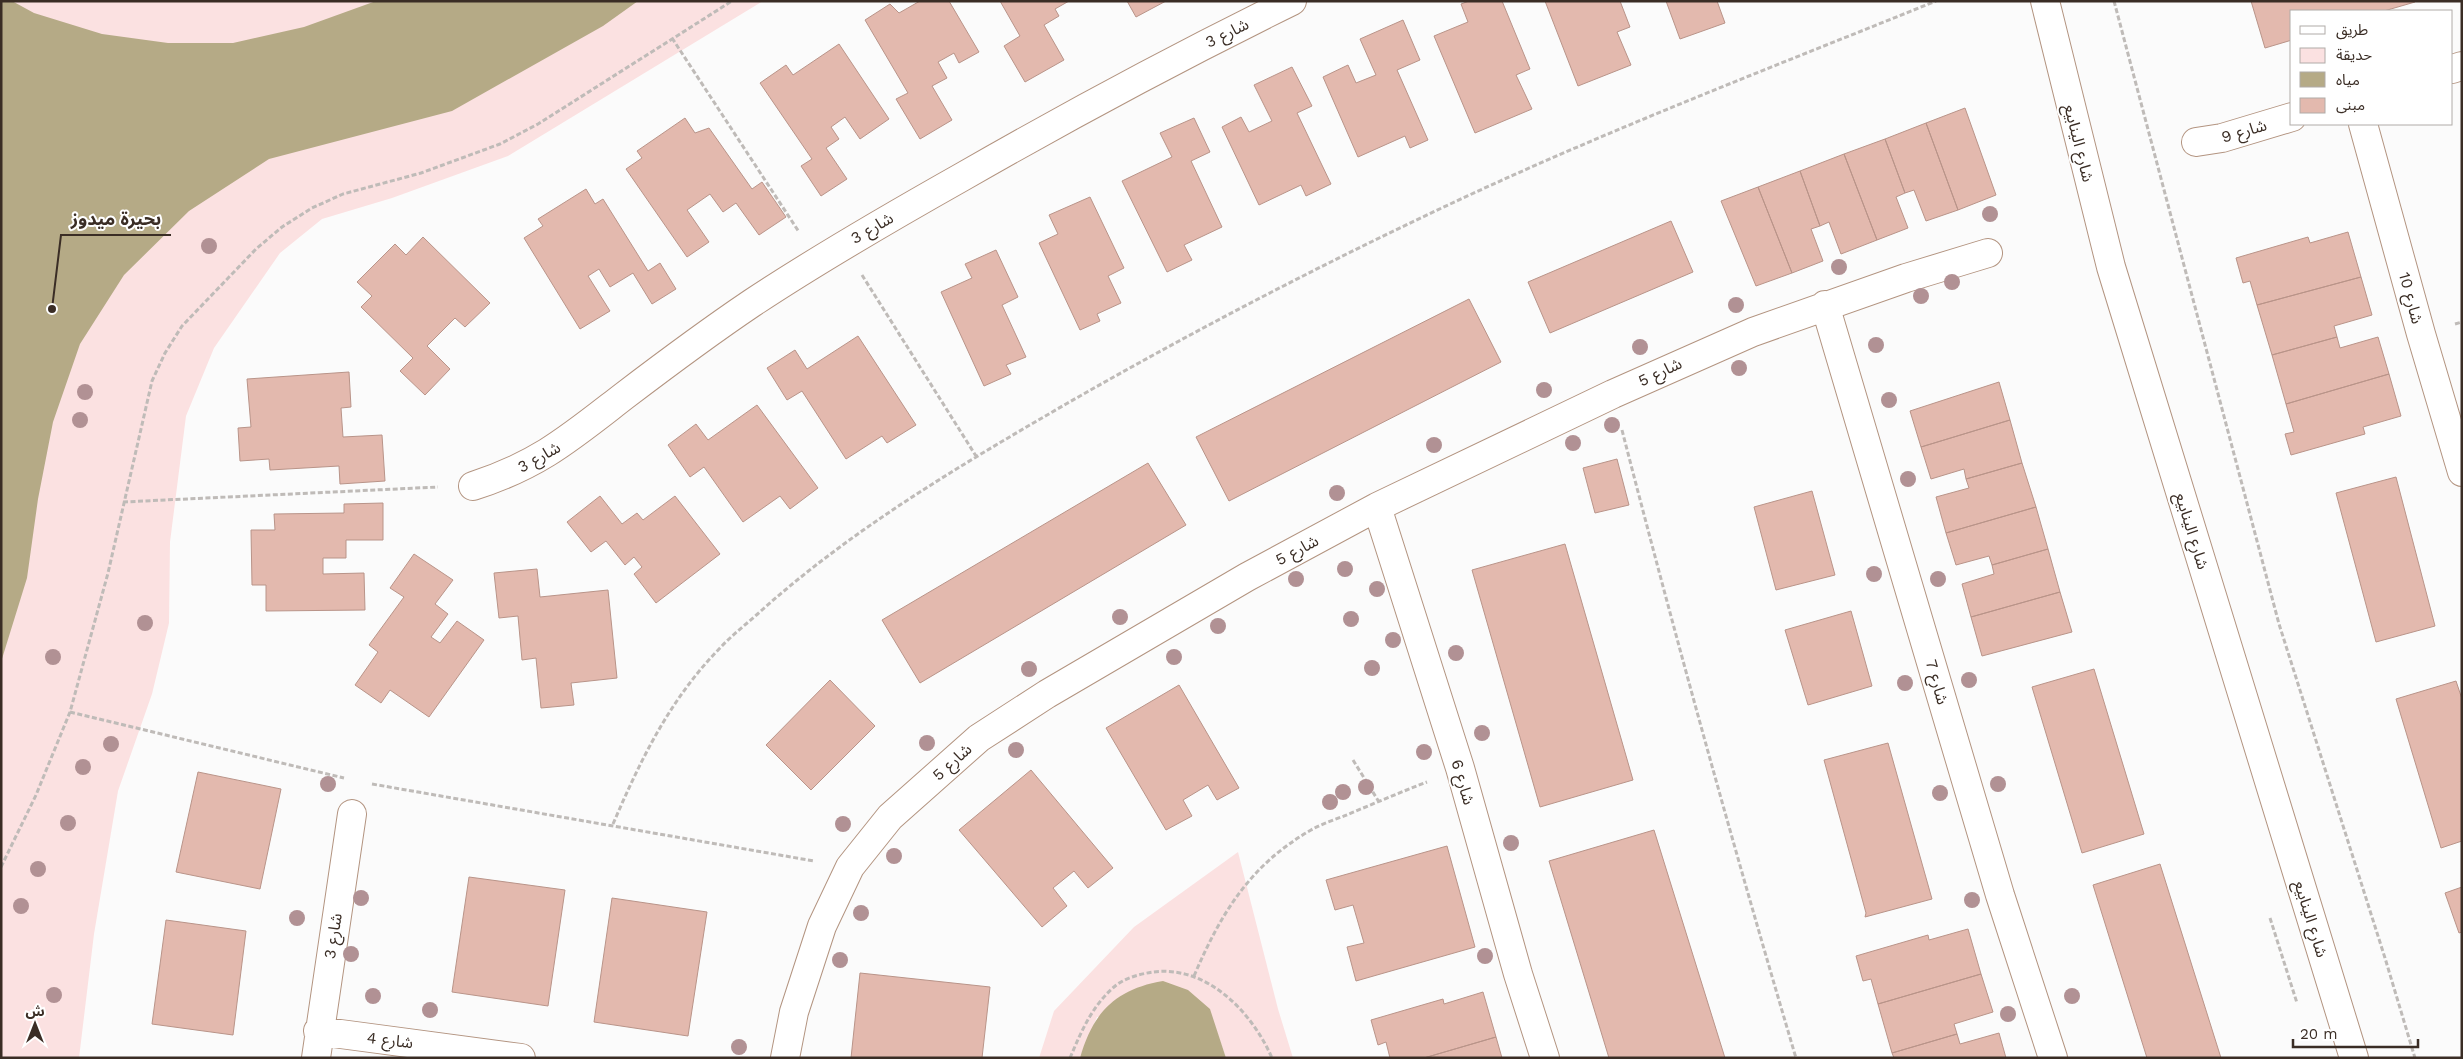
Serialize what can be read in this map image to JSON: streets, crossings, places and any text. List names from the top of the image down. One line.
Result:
{"streets":{"street":["شارع 3","شارع 9","شارع الينابيع","شارع 10","شارع 5","شارع 7","شارع 6","شارع 4"]},"crossings":[["شارع 3","شارع 4"],["شارع 5","شارع 7"],["شارع 5","شارع 6"]],"places":["بحيرة ميدوز"],"legend":["طريق","حديقة","مياه","مبنى"],"scale_bar":"20 m","north":"top"}
